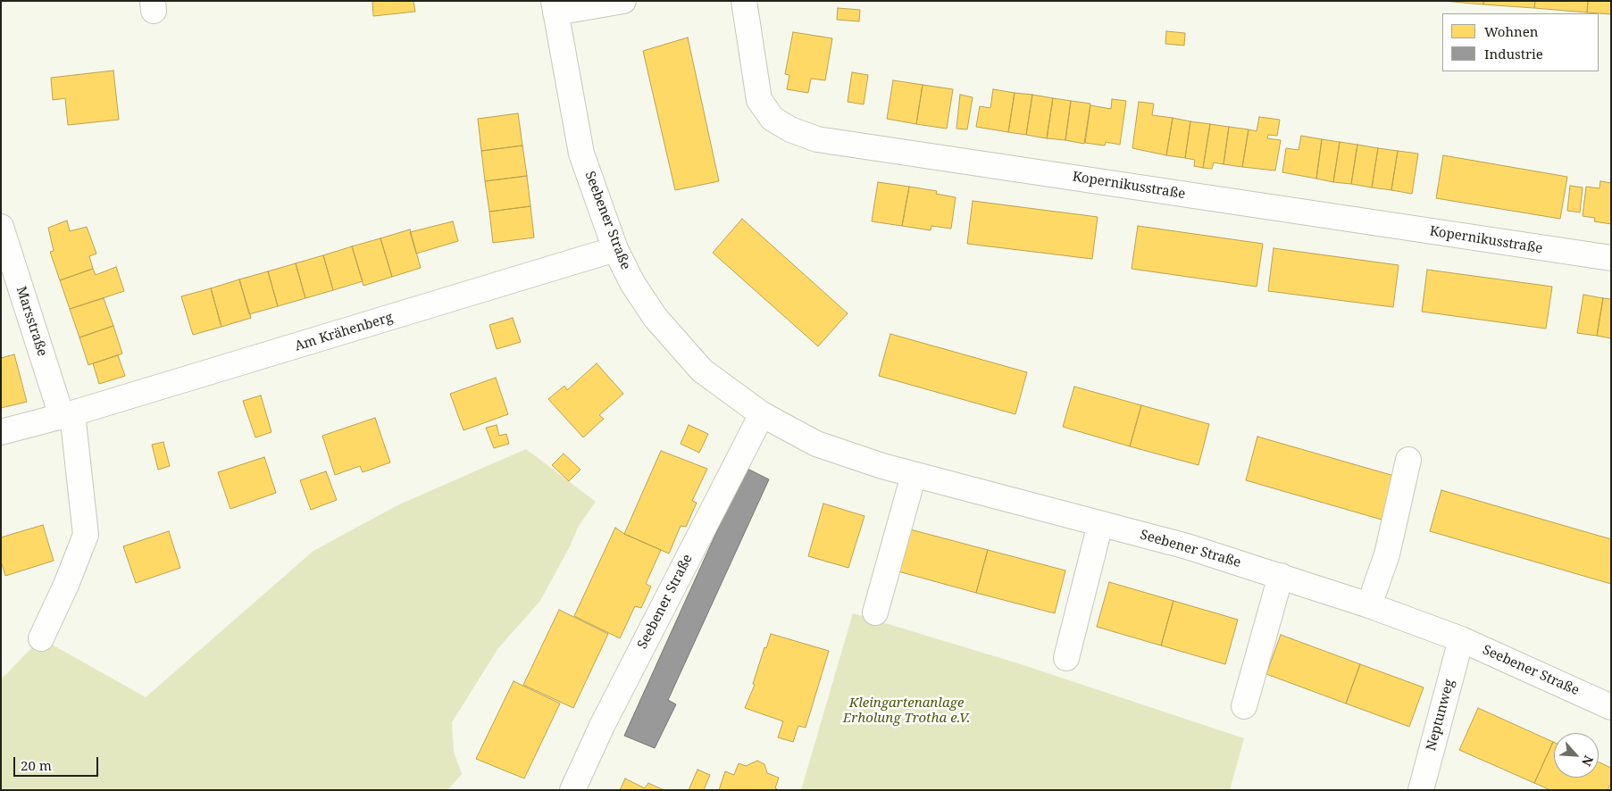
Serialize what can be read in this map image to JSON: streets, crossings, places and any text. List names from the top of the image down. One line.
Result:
{"streets":{"street":["Kopernikusstraße","Seebener Straße","Marsstraße","Am Krähenberg","Neptunweg"]},"crossings":[["Seebener Straße","Am Krähenberg"],["Seebener Straße","Neptunweg"],["Marsstraße","Am Krähenberg"]],"parks":["Kleingartenanlage Erholung Trotha e.V."],"legend":["Wohnen","Industrie"],"scale_bar":"20 m","north":"bottom right"}
